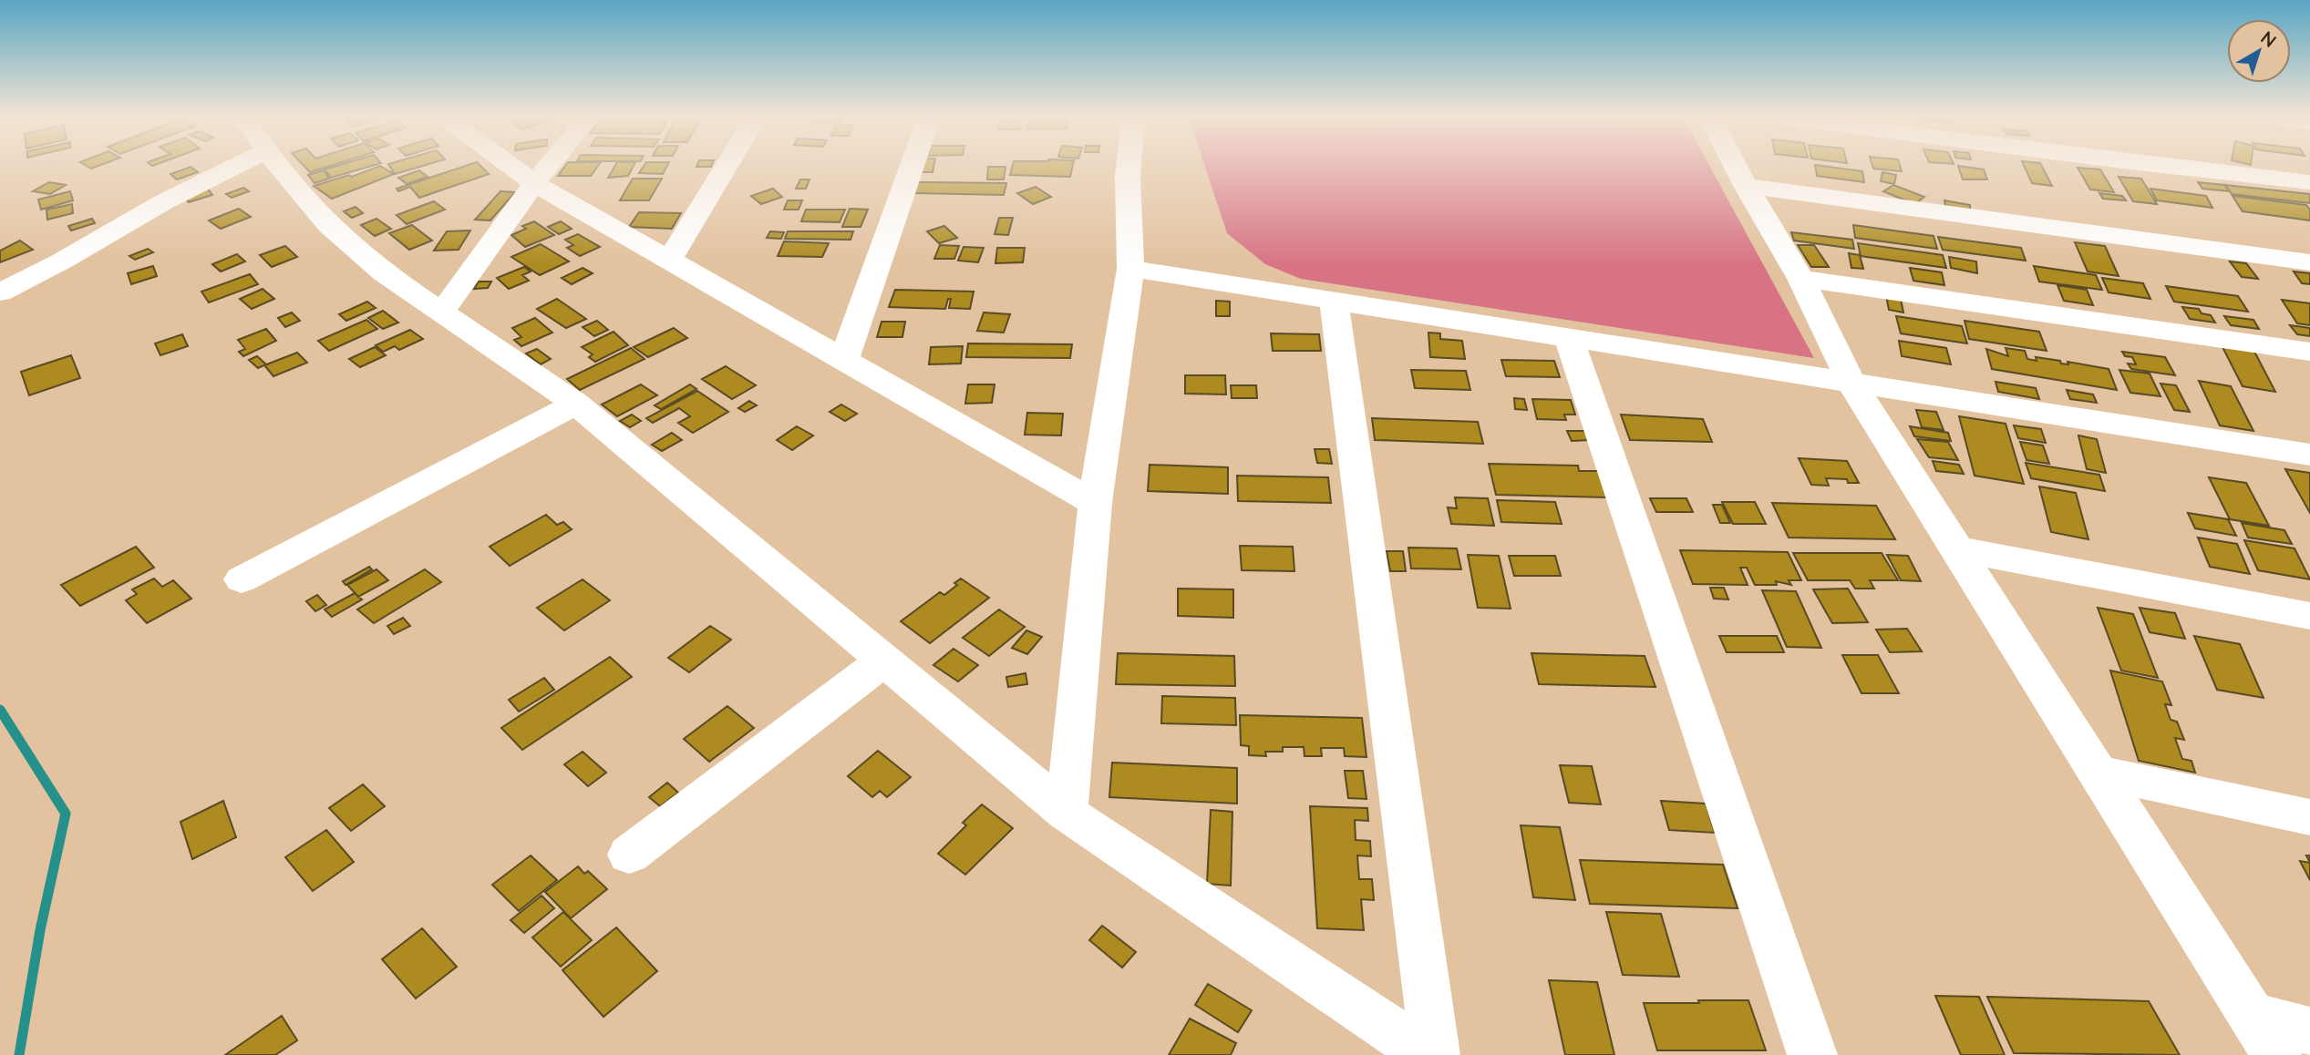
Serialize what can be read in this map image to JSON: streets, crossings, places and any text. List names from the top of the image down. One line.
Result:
{"north":"top right"}
